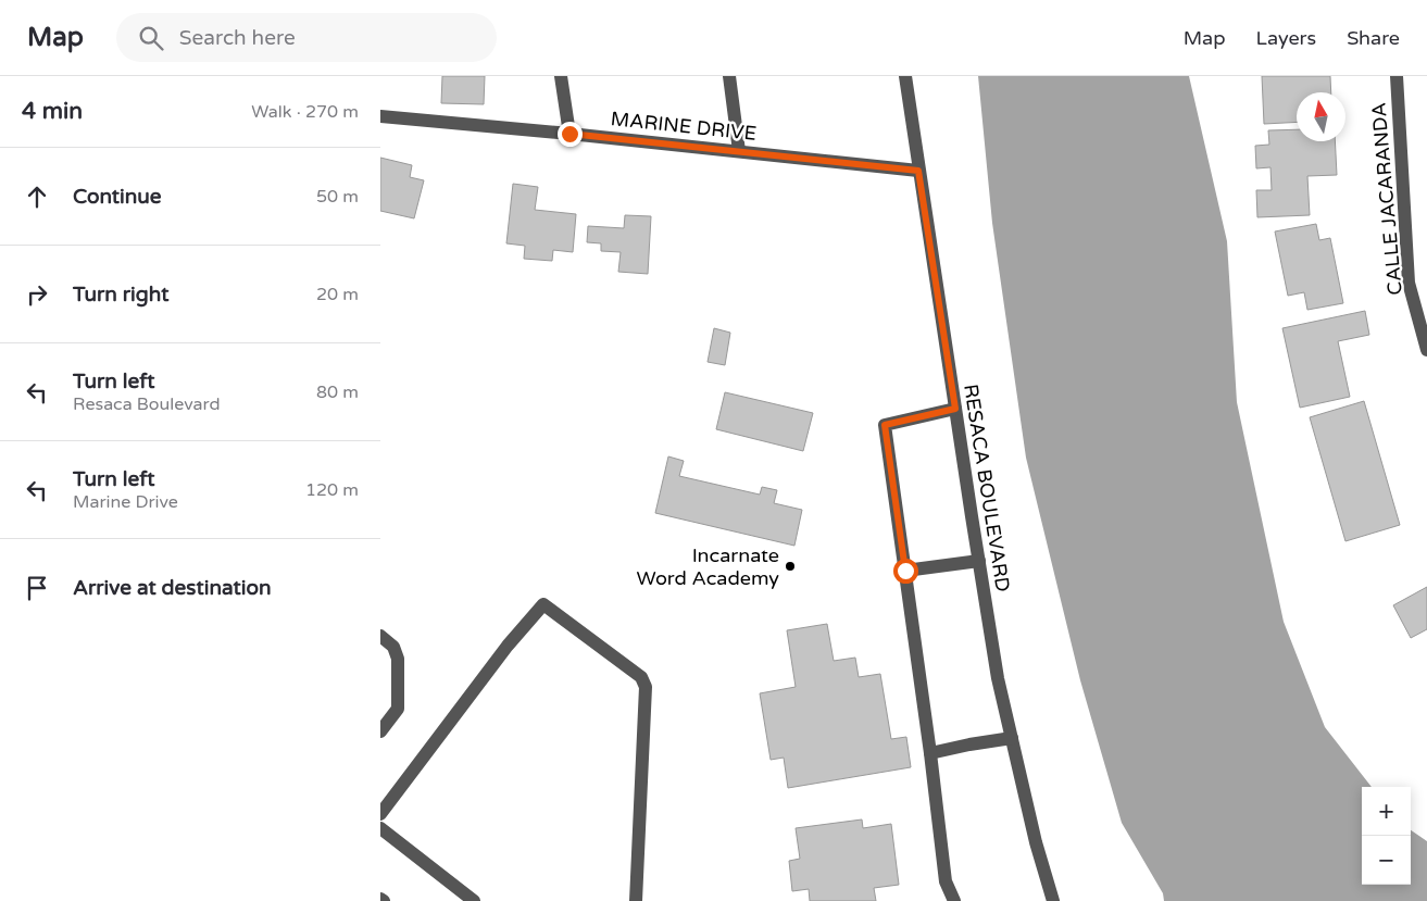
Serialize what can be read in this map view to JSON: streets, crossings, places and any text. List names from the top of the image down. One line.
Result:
{"streets":{"street":["MARINE DRIVE","CALLE JACARANDA","RESACA BOULEVARD"]},"crossings":[["MARINE DRIVE","RESACA BOULEVARD"]],"places":["Incarnate Word Academy"],"north":"top","page":{"header":"Map","search":"Search here","nav":["Map","Layers","Share"],"heading":["4 min","Walk · 270 m"],"list":[["Continue","50 m"],["Turn right","20 m"],["Turn left","Resaca Boulevard","80 m"],["Turn left","Marine Drive","120 m"],"Arrive at destination"],"map_buttons":["+","−"]}}
